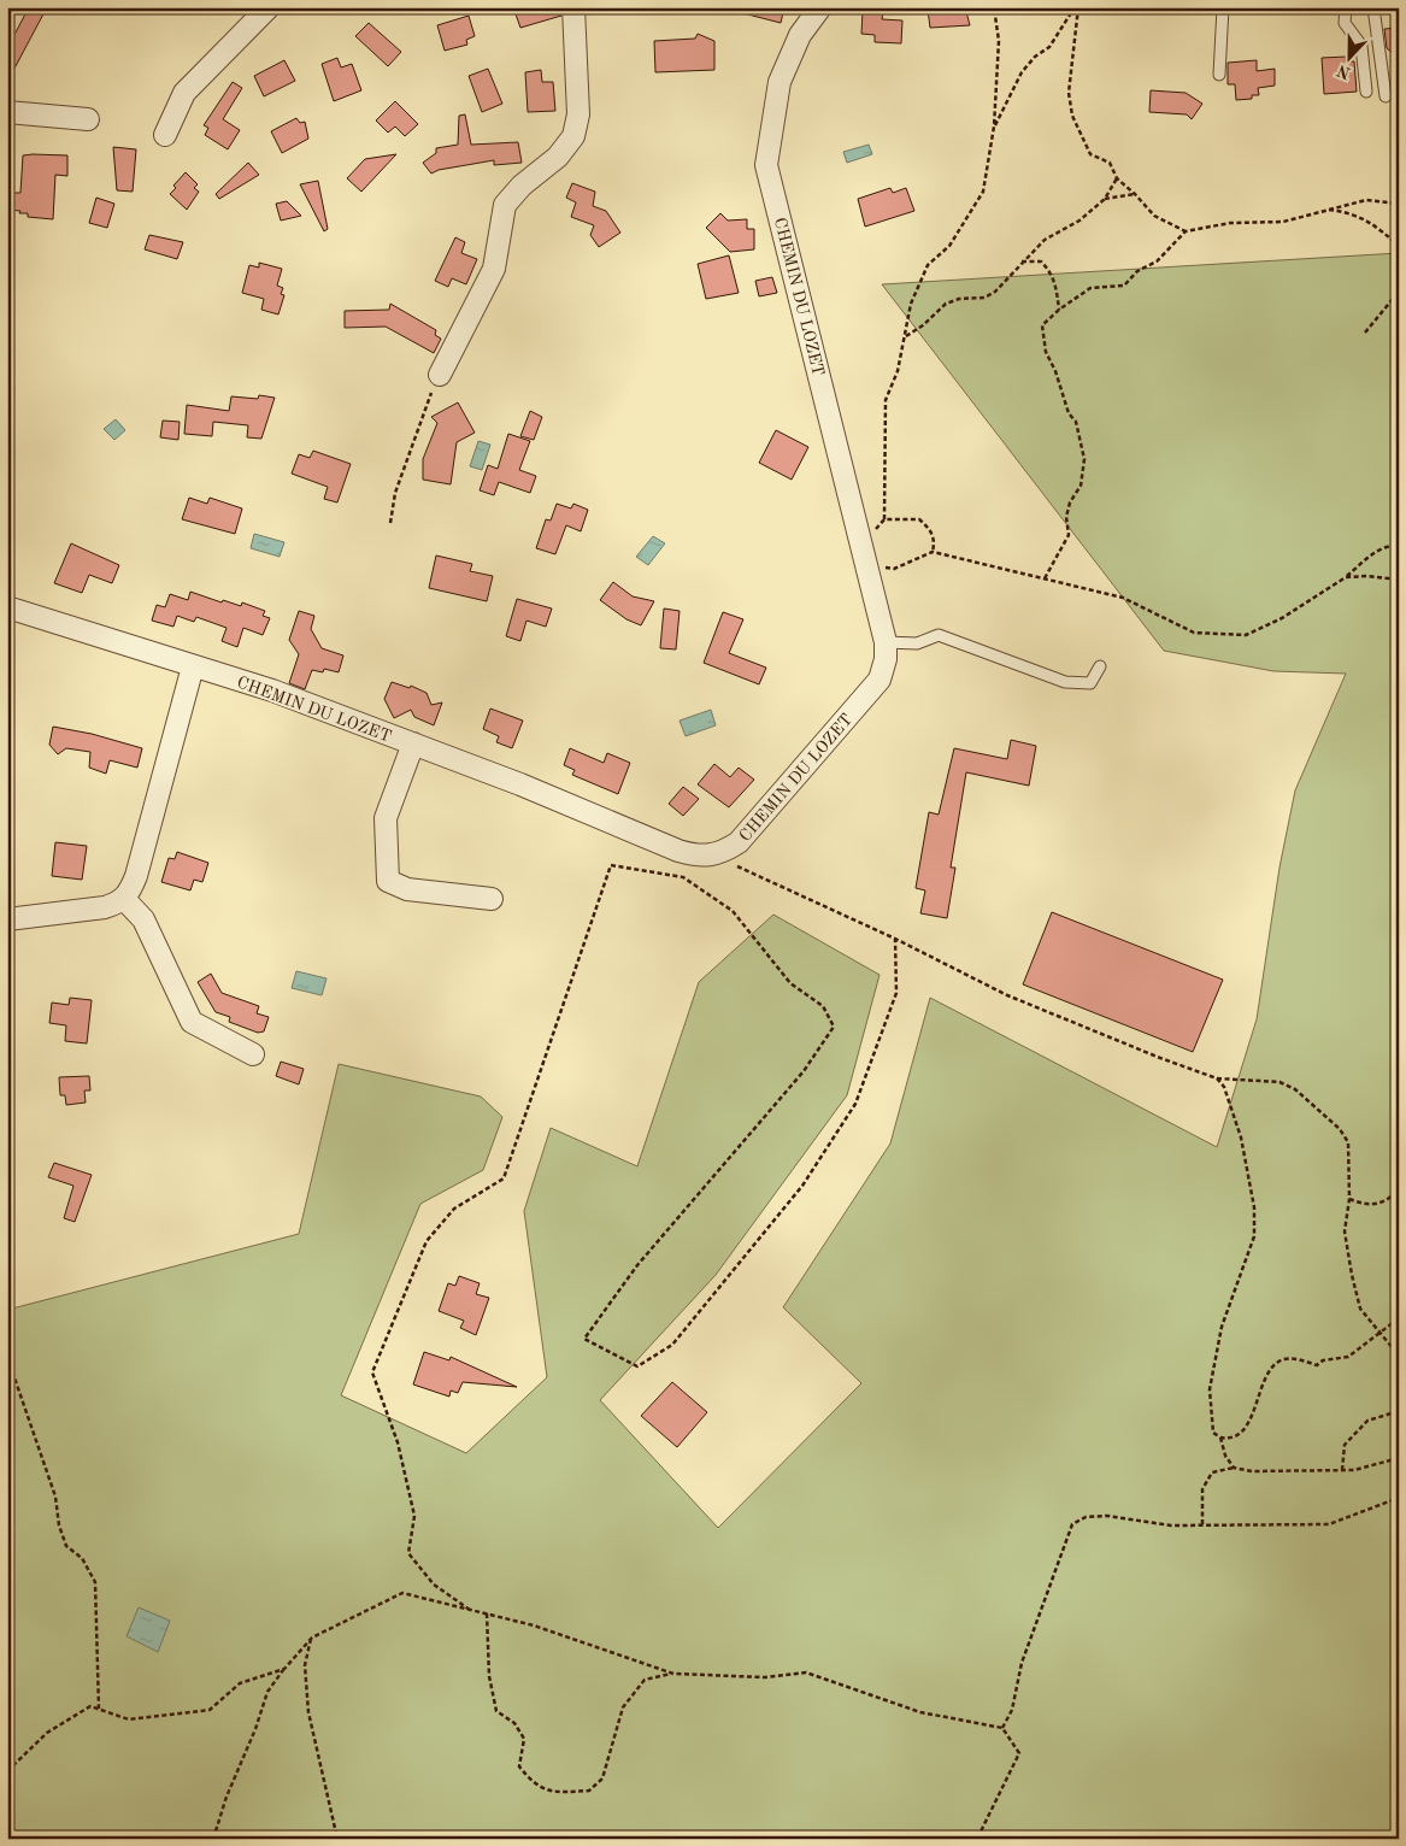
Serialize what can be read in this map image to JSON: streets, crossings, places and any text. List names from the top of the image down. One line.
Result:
{"streets":{"street":["CHEMIN DU LOZET"]},"north":"bottom"}
